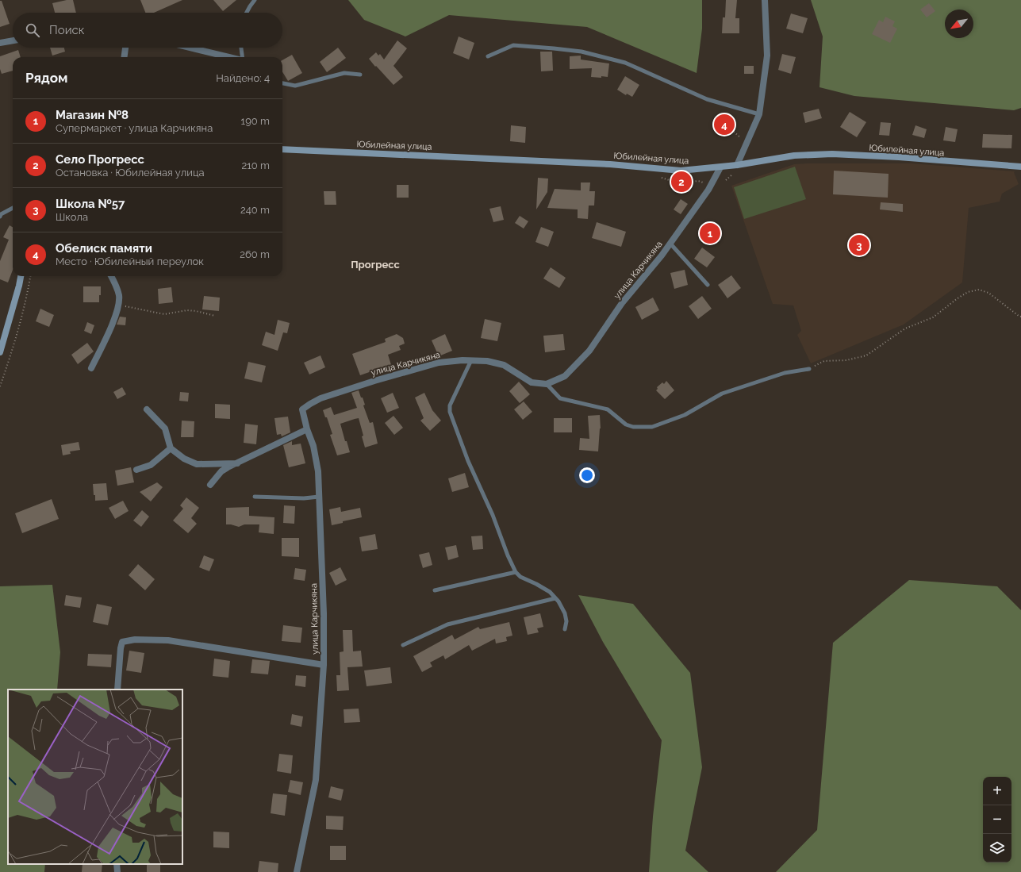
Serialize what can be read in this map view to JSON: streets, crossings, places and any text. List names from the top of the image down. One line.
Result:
{"streets":{"street":["Юбилейная улица","улица Карчикяна"]},"crossings":[["Юбилейная улица","улица Карчикяна"]],"districts":["Прогресс"],"north":"bottom left","page":{"search":"Поиск","heading":["Рядом","Найдено: 4"],"list":[{"mark":"1","name":"Магазин №8","note":"Супермаркет · улица Карчикяна","value":"190 m"},{"mark":"2","name":"Село Прогресс","note":"Остановка · Юбилейная улица","value":"210 m"},{"mark":"3","name":"Школа №57","note":"Школа","value":"240 m"},{"mark":"4","name":"Обелиск памяти","note":"Место · Юбилейный переулок","value":"260 m"}],"pins":["4","2","1","3"],"map_buttons":["+","−"]}}
